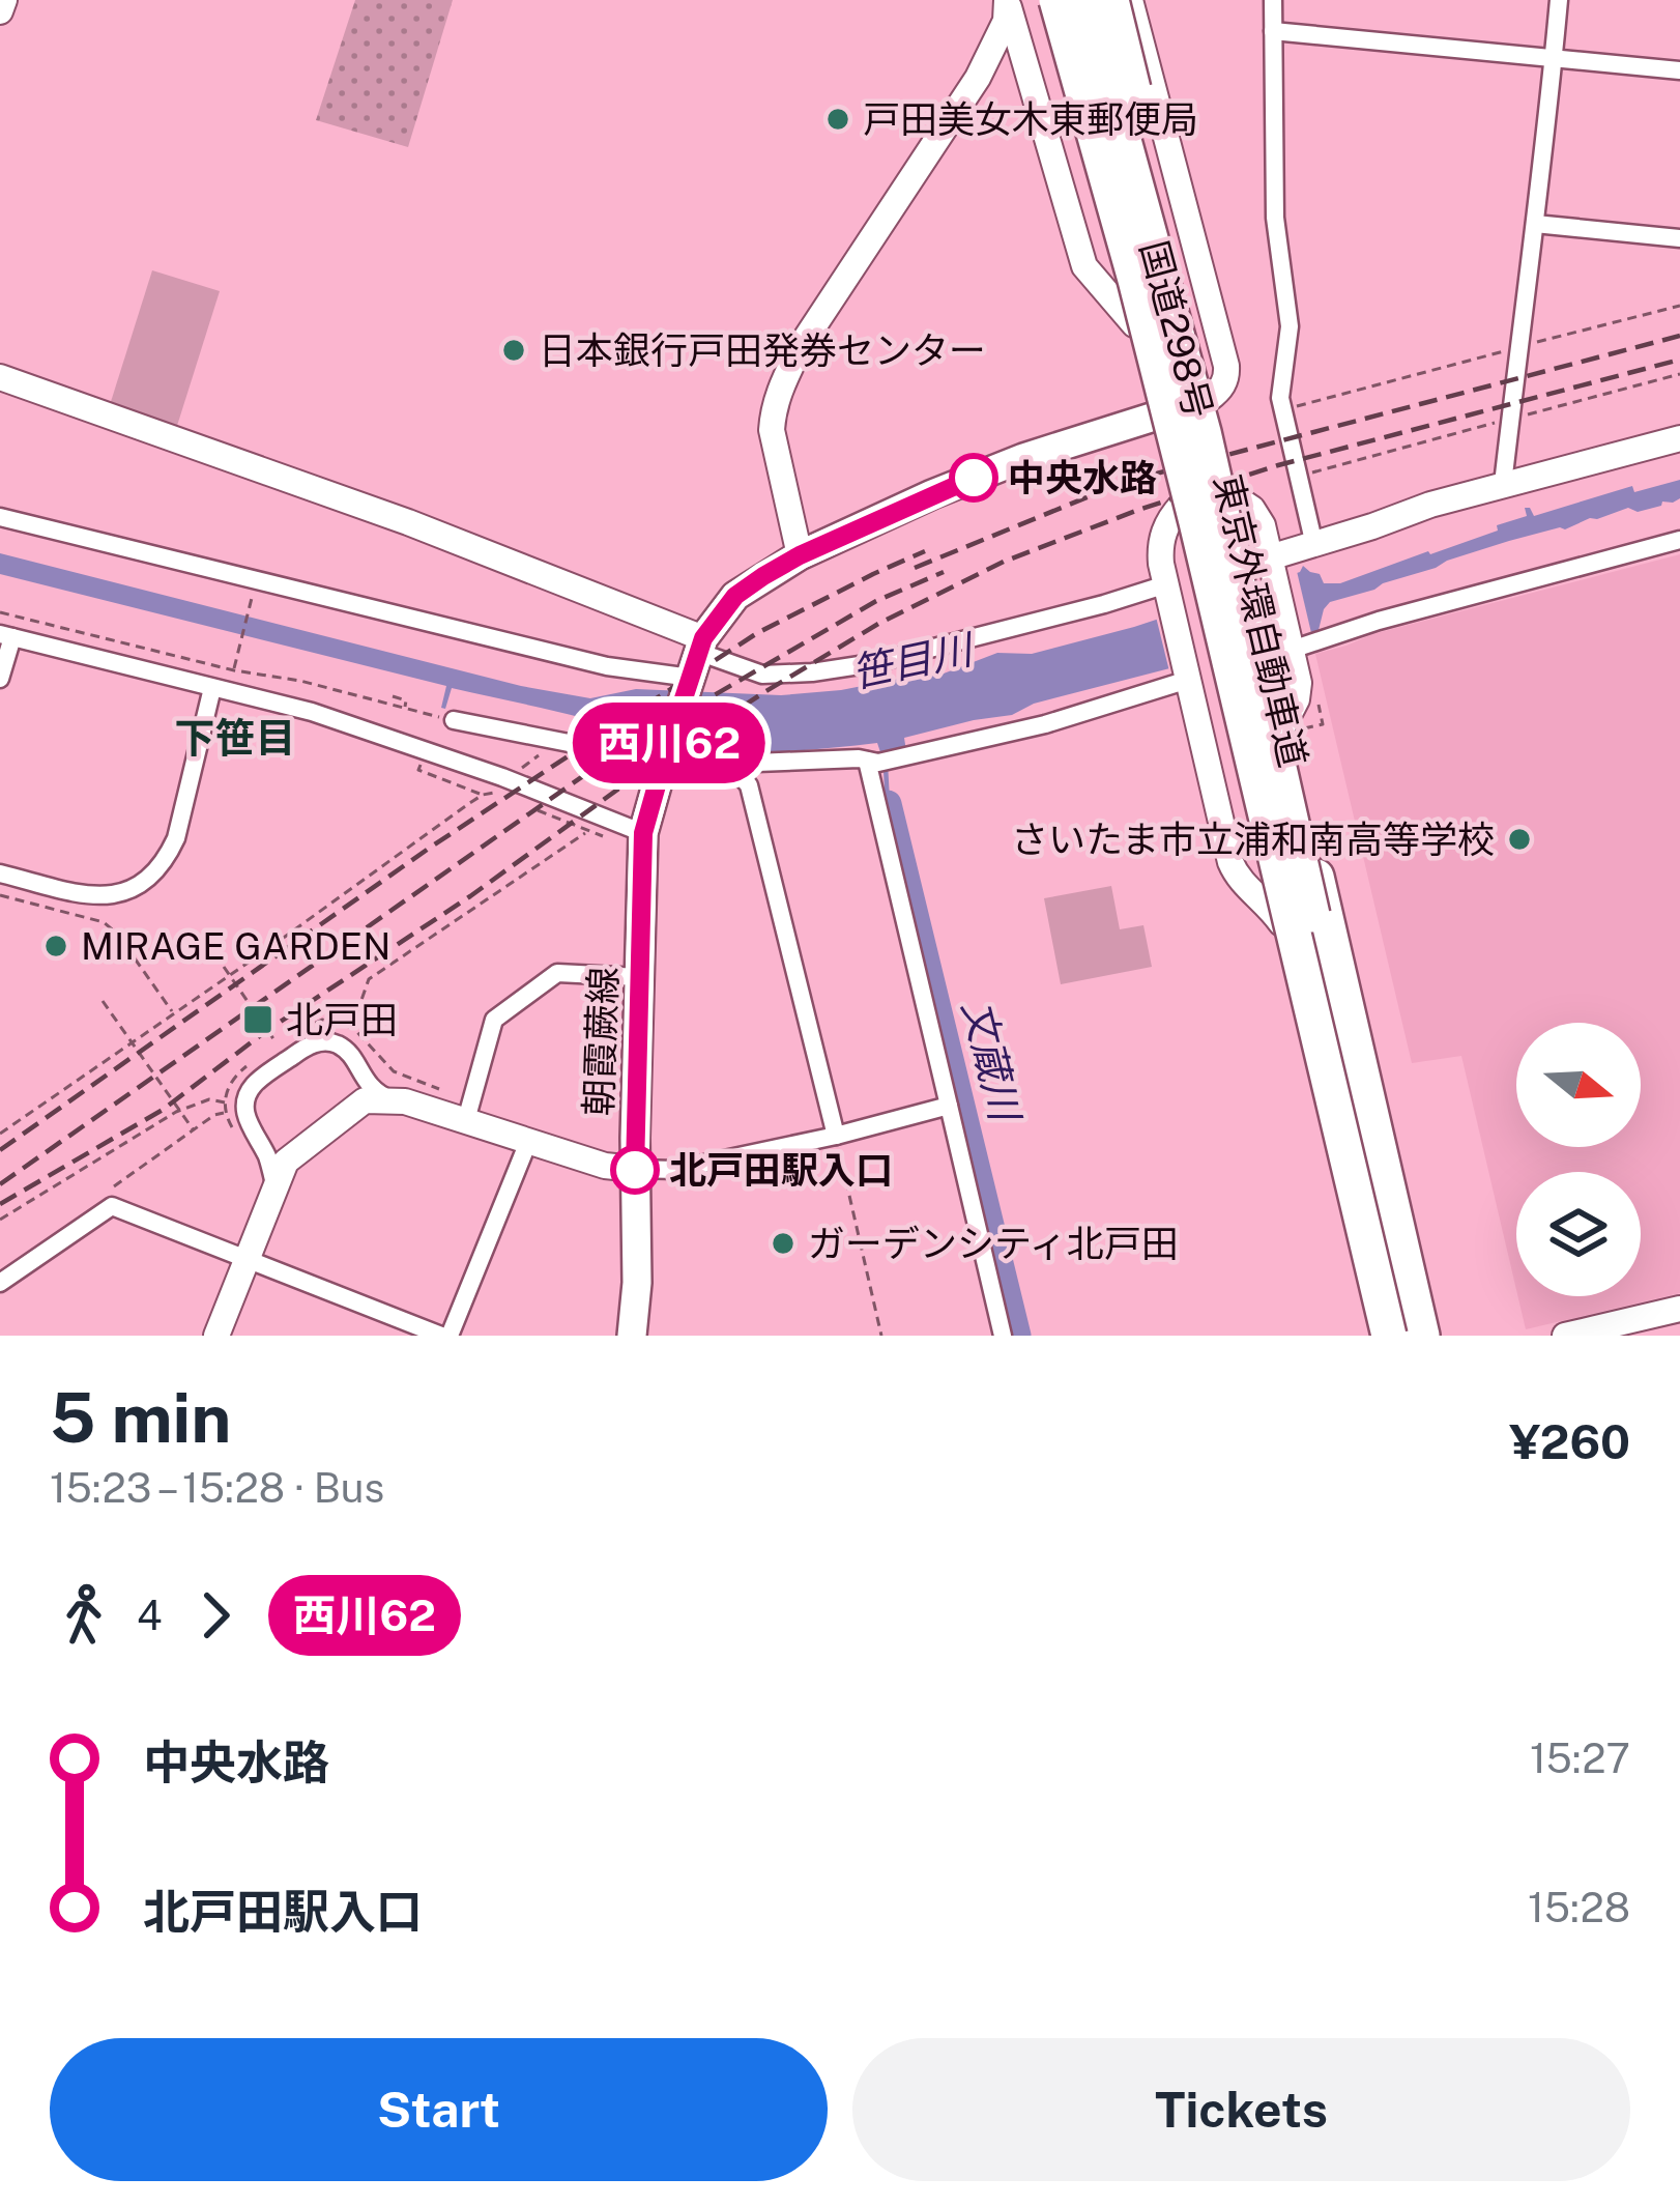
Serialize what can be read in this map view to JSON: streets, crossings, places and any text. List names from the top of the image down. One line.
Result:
{"streets":{"highway":["国道298号","東京外環自動車道"],"main road":["朝霞蕨線"]},"crossings":[["国道298号","東京外環自動車道"]],"districts":["下笹目"],"water":["笹目川","文蔵川"],"places":{"other":["戸田美女木東郵便局","日本銀行戸田発券センター","中央水路","さいたま市立浦和南高等学校","MIRAGE GARDEN","北戸田駅入口","ガーデンシティ北戸田"],"transit":["北戸田"]},"lines":["bus line 西川62"],"north":"right","page":{"on_map":"西川62","heading":["5 min","15:23 – 15:28 · Bus","¥260"],"legs":["4","西川62"],"list":[{"name":"中央水路","value":"15:27"},{"name":"北戸田駅入口","value":"15:28"}],"buttons":["Start","Tickets"]}}
